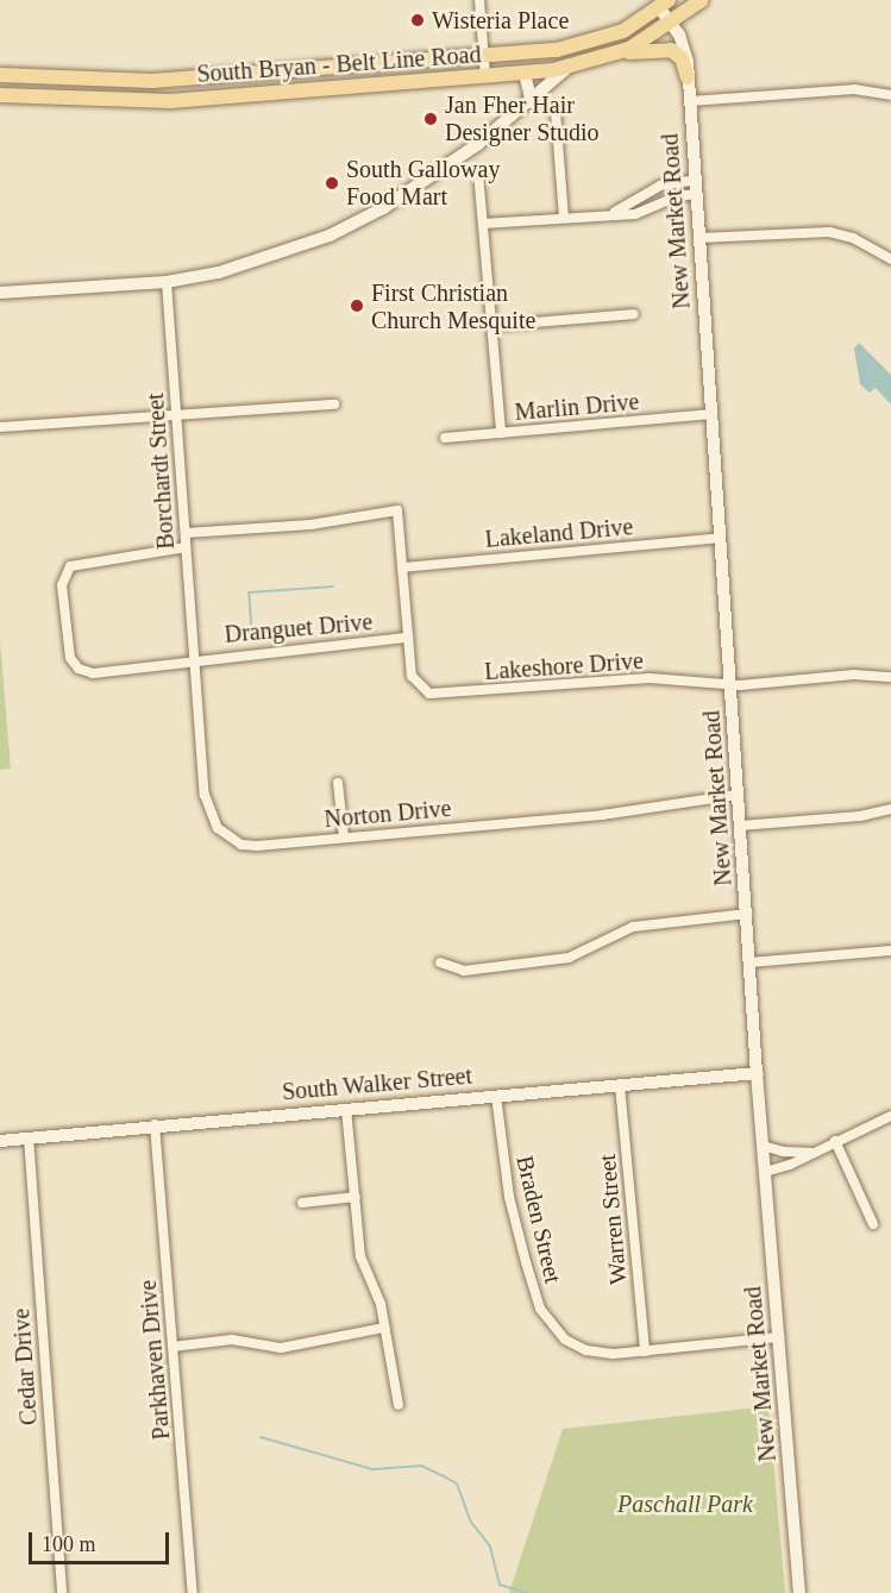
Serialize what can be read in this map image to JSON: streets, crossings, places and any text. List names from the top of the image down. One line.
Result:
{"streets":{"main road":["South Bryan - Belt Line Road"],"street":["New Market Road","Marlin Drive","Borchardt Street","Lakeland Drive","Dranguet Drive","Lakeshore Drive","Norton Drive","South Walker Street","Braden Street","Warren Street","Parkhaven Drive","Cedar Drive"]},"crossings":[["South Bryan - Belt Line Road","New Market Road"],["New Market Road","Marlin Drive"],["New Market Road","Lakeland Drive"],["New Market Road","Lakeshore Drive"],["New Market Road","Norton Drive"],["New Market Road","South Walker Street"],["New Market Road","Braden Street"],["Borchardt Street","Dranguet Drive"],["Borchardt Street","Lakeshore Drive"],["Borchardt Street","Norton Drive"],["Lakeland Drive","Lakeshore Drive"],["Dranguet Drive","Lakeshore Drive"],["Dranguet Drive","Norton Drive"],["South Walker Street","Braden Street"],["South Walker Street","Warren Street"],["South Walker Street","Parkhaven Drive"],["South Walker Street","Cedar Drive"],["Braden Street","Warren Street"]],"parks":["Paschall Park"],"places":["Wisteria Place","Jan Fher Hair Designer Studio","South Galloway Food Mart","First Christian Church Mesquite"],"scale_bar":"100 m"}
